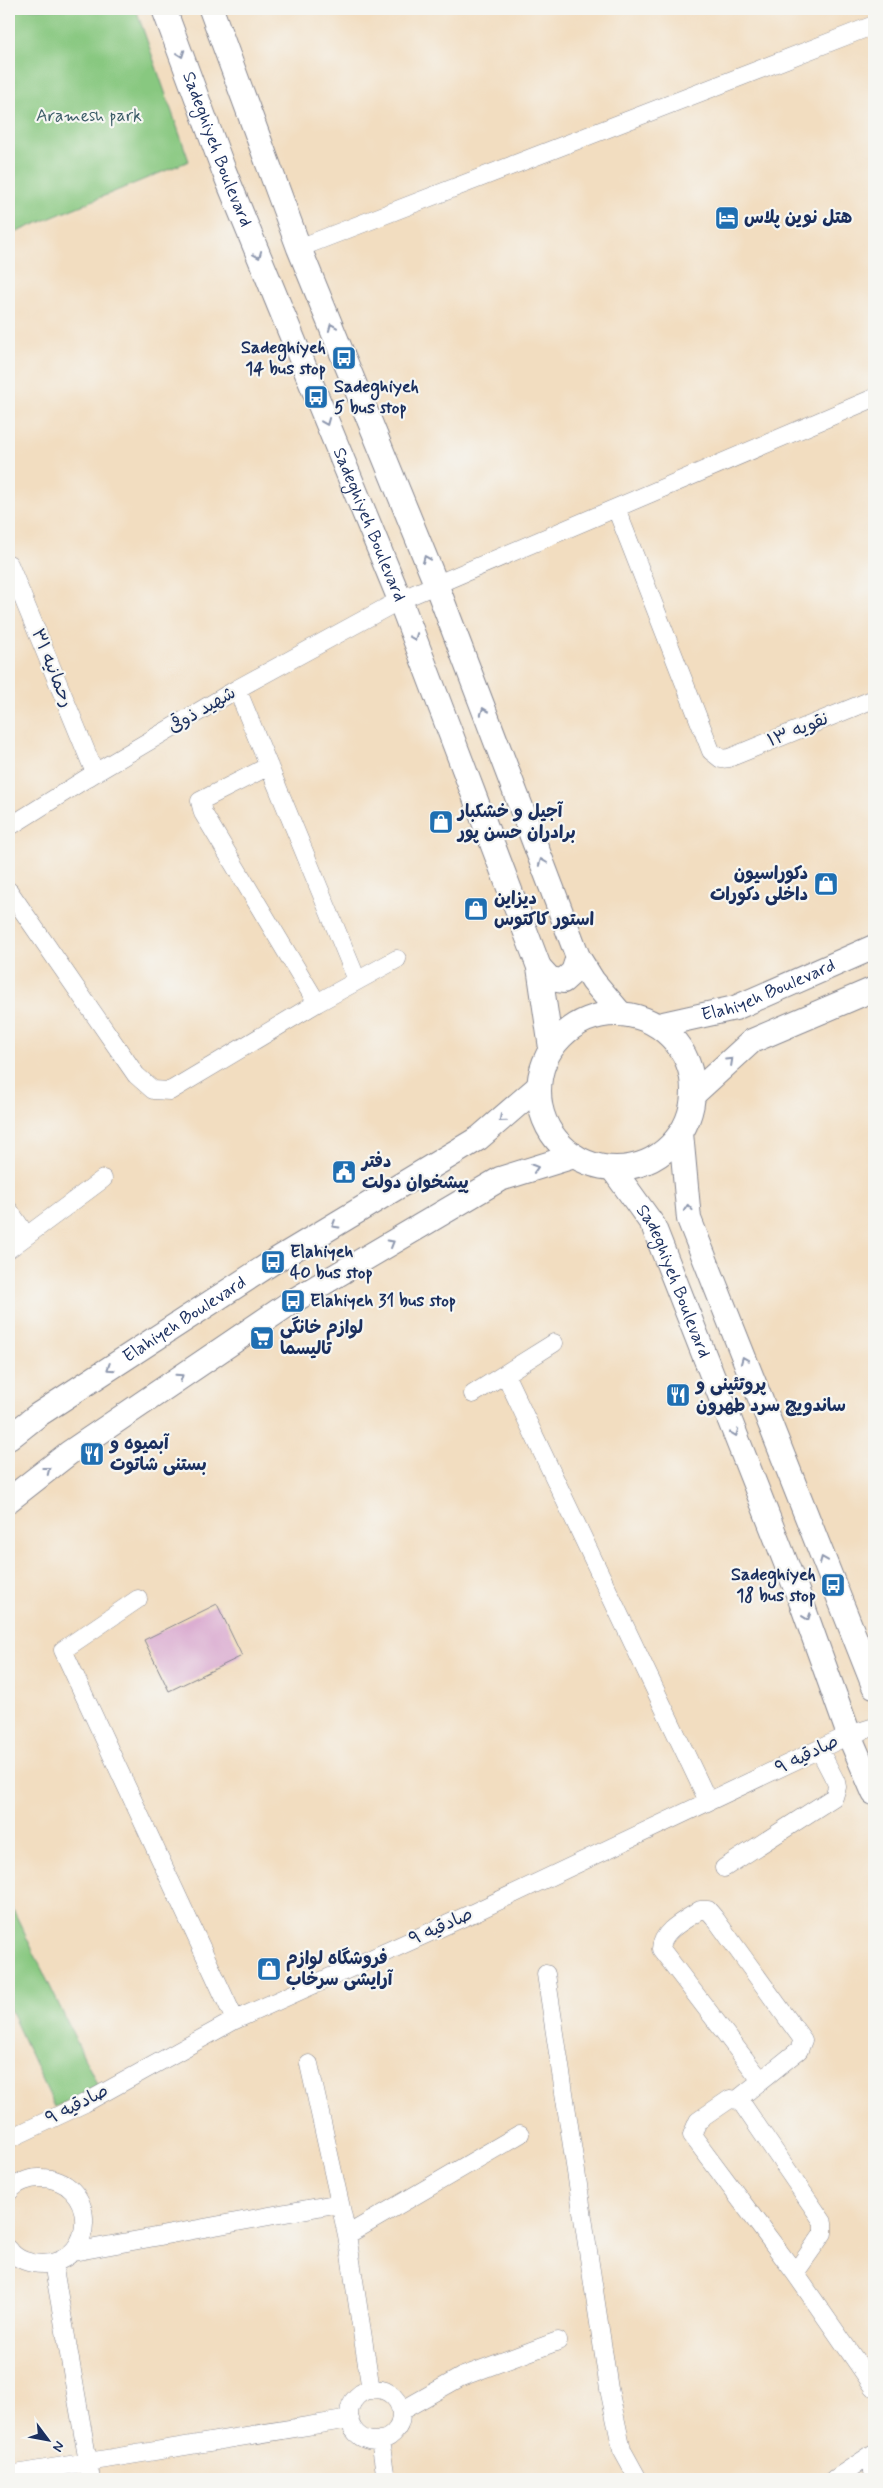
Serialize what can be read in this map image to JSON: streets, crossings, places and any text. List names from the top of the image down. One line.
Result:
{"streets":{"main road":["Sadeghiyeh Boulevard","Elahiyeh Boulevard"],"street":["رحمانیه ۳۱","شهید ذوقی","نقویه ۱۳","صادقیه ۹"]},"crossings":[["Sadeghiyeh Boulevard","شهید ذوقی"],["Sadeghiyeh Boulevard","Elahiyeh Boulevard"],["Sadeghiyeh Boulevard","صادقیه ۹"],["رحمانیه ۳۱","شهید ذوقی"],["شهید ذوقی","نقویه ۱۳"]],"parks":["Aramesh park"],"places":{"hotel":["هتل نوین پلاس"],"bus stop":["Sadeghiyeh 14 bus stop","Sadeghiyeh 5 bus stop","Elahiyeh 40 bus stop","Elahiyeh 31 bus stop","Sadeghiyeh 18 bus stop"],"shop":["آجیل و خشکبار برادران حسن پور","دکوراسیون داخلی دکورات","دیزاین استور کاکتوس","فروشگاه لوازم آرایشی سرخاب"],"public building":["دفتر پیشخوان دولت"],"supermarket":["لوازم خانگی تالیسما"],"restaurant":["پروتئینی و ساندویچ سرد طهرون","آبمیوه و بستنی شاتوت"]},"north":"bottom right"}
